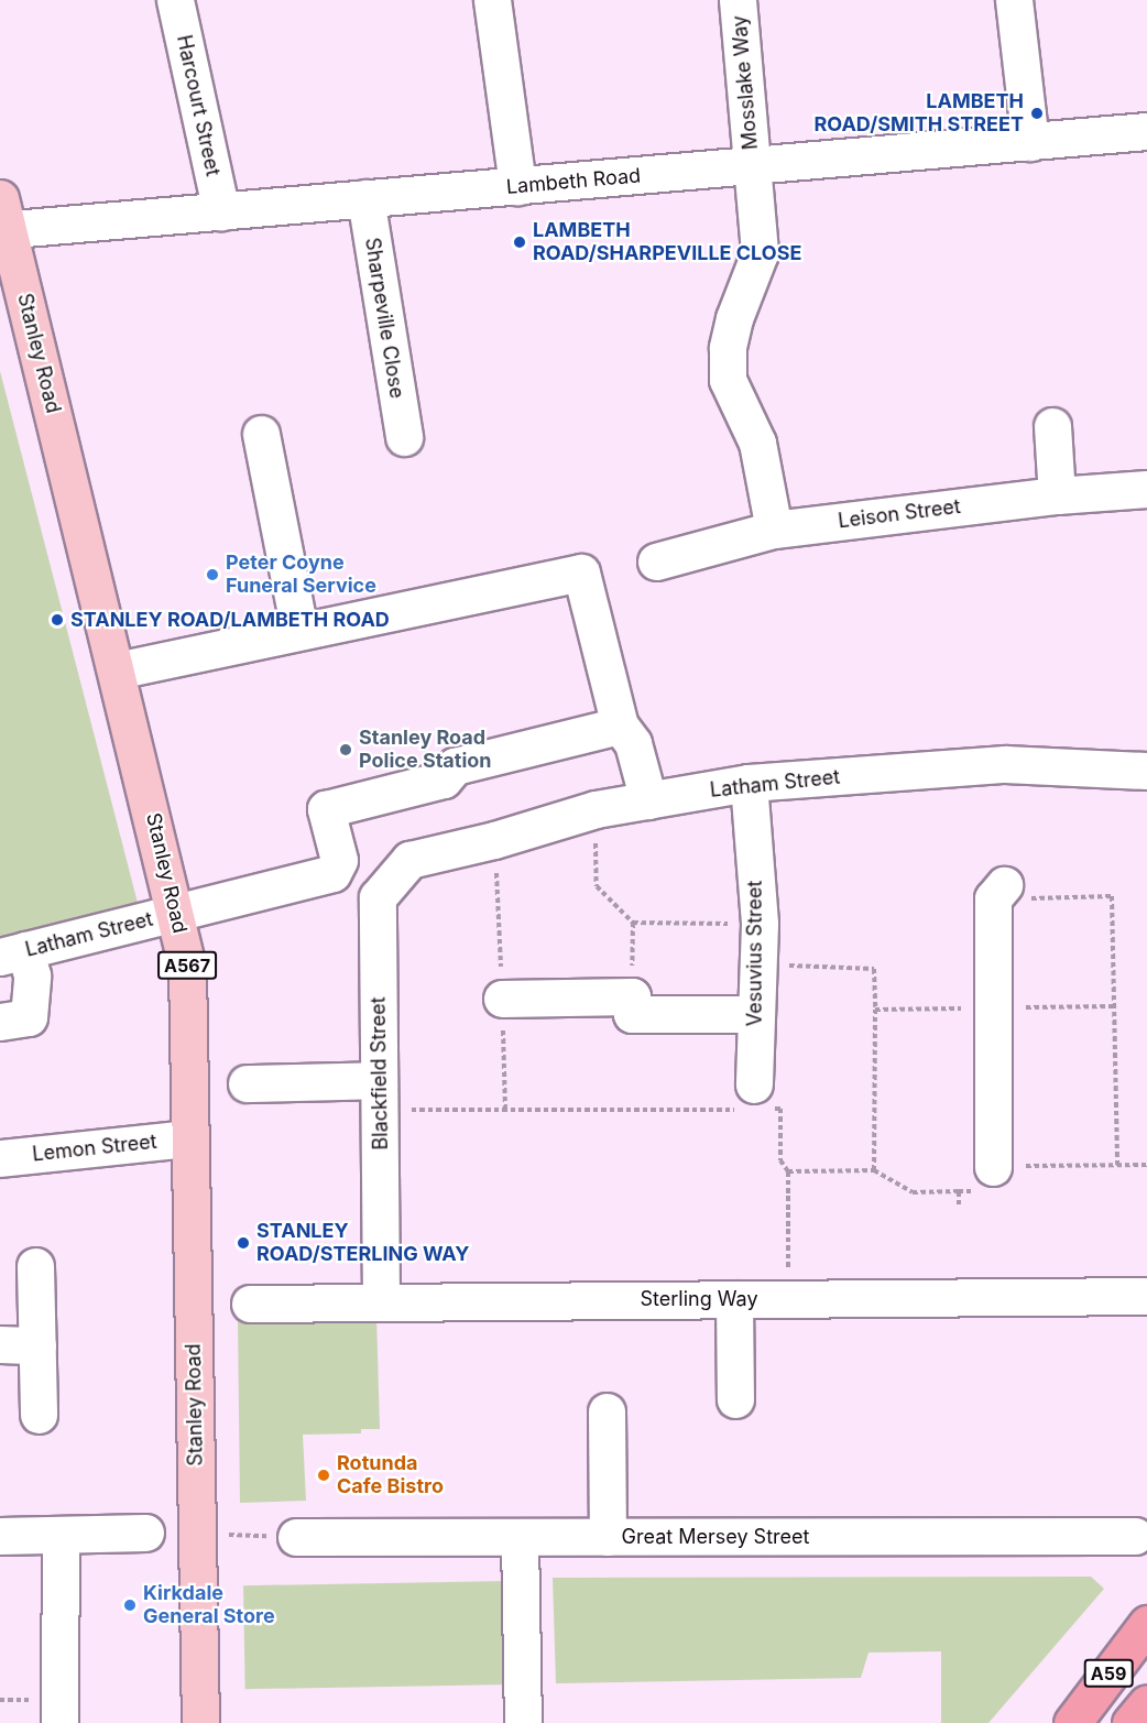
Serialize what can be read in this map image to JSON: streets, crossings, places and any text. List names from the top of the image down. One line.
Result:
{"streets":{"highway":["A59"],"main road":["Stanley Road","A567"],"street":["Mosslake Way","Harcourt Street","Lambeth Road","Sharpeville Close","Leison Street","Latham Street","Vesuvius Street","Blackfield Street","Lemon Street","Sterling Way","Great Mersey Street"]},"crossings":[["Mosslake Way","Lambeth Road"],["Mosslake Way","Leison Street"],["Harcourt Street","Lambeth Road"],["Lambeth Road","Sharpeville Close"],["Lambeth Road","Stanley Road"],["Stanley Road","Latham Street"],["Stanley Road","Lemon Street"],["Latham Street","Vesuvius Street"],["Latham Street","Blackfield Street"],["Blackfield Street","Sterling Way"]],"places":["LAMBETH ROAD/SMITH STREET","LAMBETH ROAD/SHARPEVILLE CLOSE","Peter Coyne Funeral Service","STANLEY ROAD/LAMBETH ROAD","Stanley Road Police Station","STANLEY ROAD/STERLING WAY","Rotunda Cafe Bistro","Kirkdale General Store"]}
